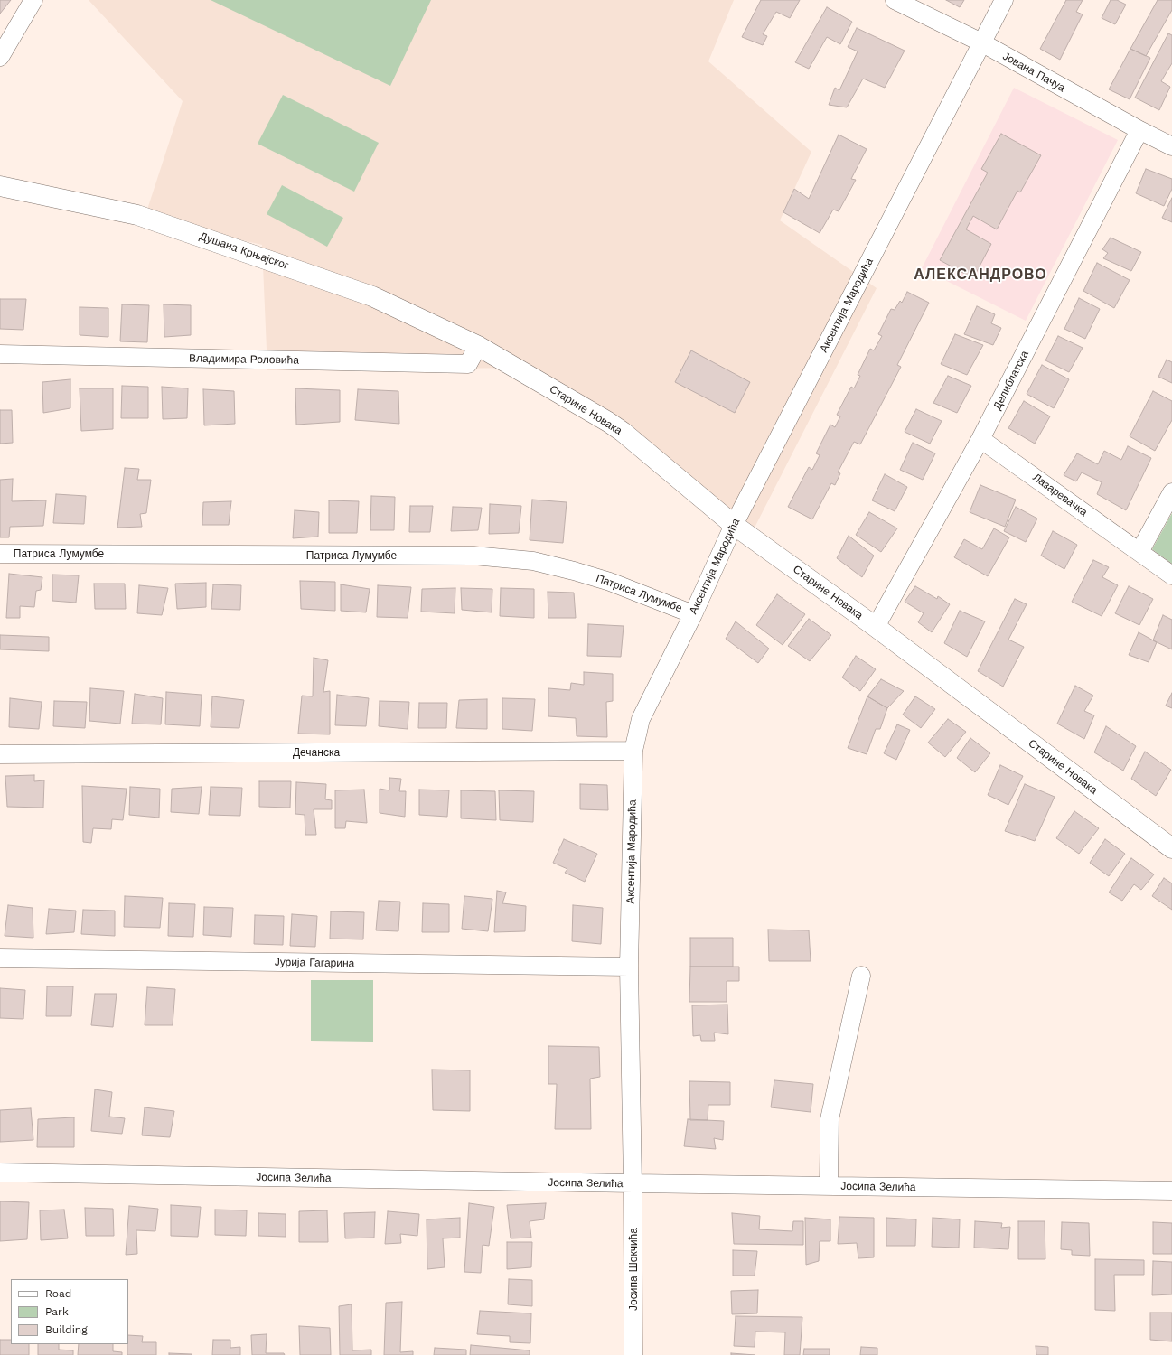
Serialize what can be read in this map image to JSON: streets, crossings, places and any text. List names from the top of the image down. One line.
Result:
{"streets":{"street":["Јована Пачуа","Душана Крњајског","Аксентија Мародића","Владимира Роловића","Делиблатска","Старине Новака","Лазаревачка","Патриса Лумумбе","Дечанска","Јурија Гагарина","Јосипа Зелића","Јосипа Шокчића"]},"crossings":[["Јована Пачуа","Аксентија Мародића"],["Јована Пачуа","Делиблатска"],["Душана Крњајског","Владимира Роловића"],["Душана Крњајског","Старине Новака"],["Аксентија Мародића","Старине Новака"],["Аксентија Мародића","Патриса Лумумбе"],["Аксентија Мародића","Дечанска"],["Аксентија Мародића","Јурија Гагарина"],["Аксентија Мародића","Јосипа Зелића"],["Аксентија Мародића","Јосипа Шокчића"],["Владимира Роловића","Старине Новака"],["Делиблатска","Старине Новака"],["Делиблатска","Лазаревачка"],["Јосипа Зелића","Јосипа Шокчића"]],"districts":["АЛЕКСАНДРОВО"],"legend":["Road","Park","Building"]}
